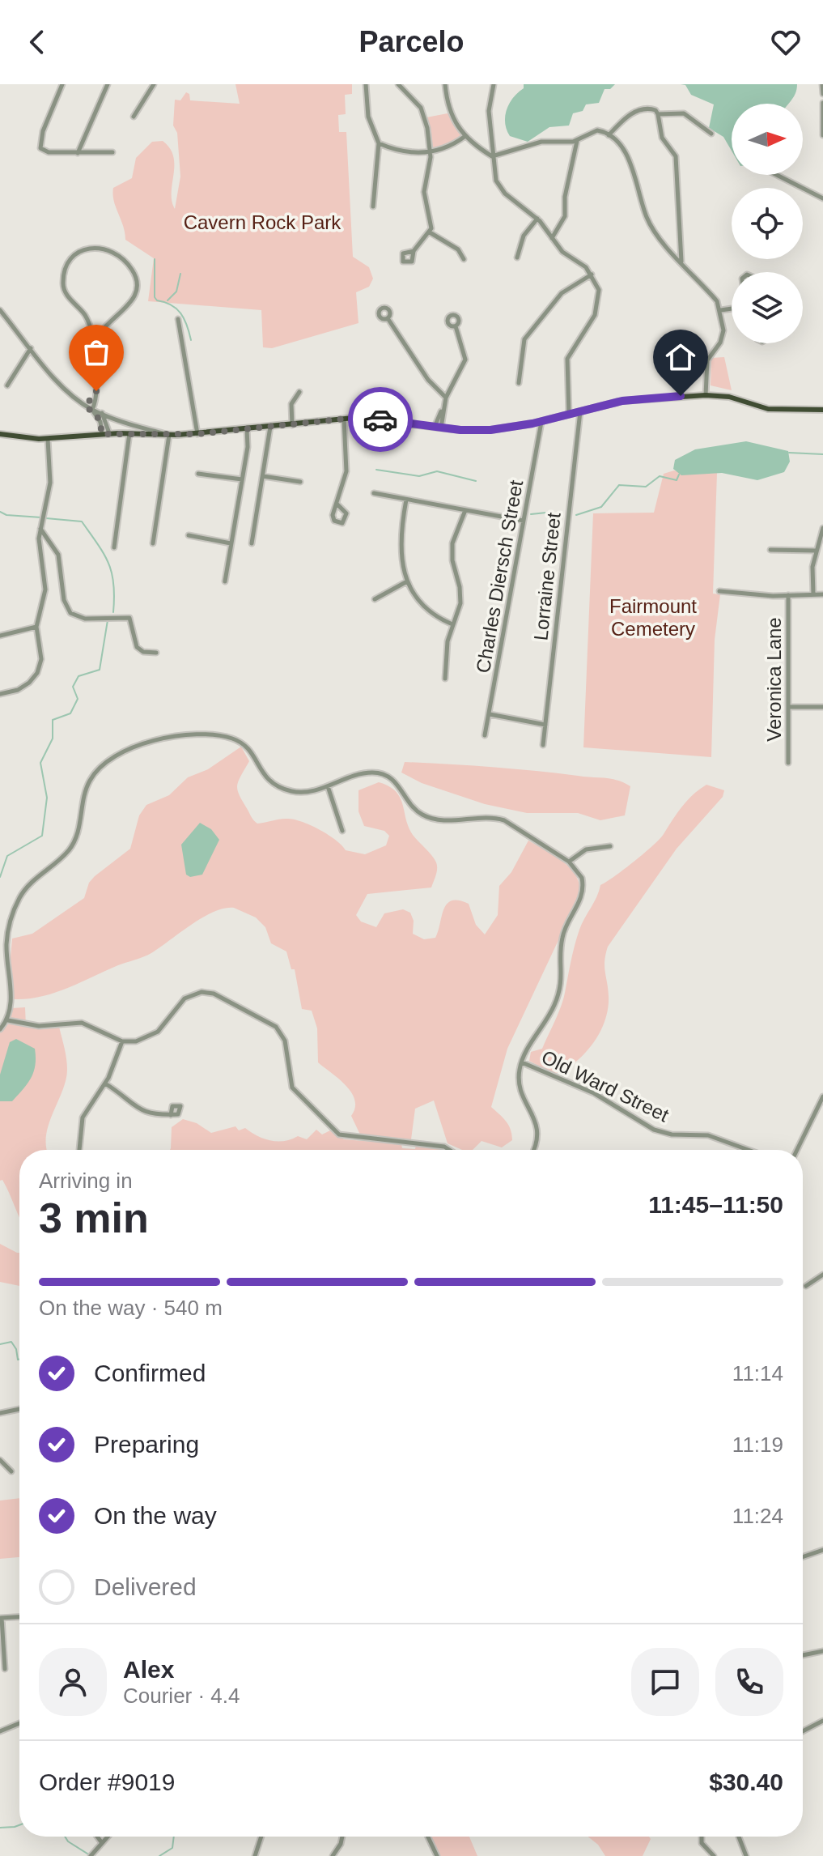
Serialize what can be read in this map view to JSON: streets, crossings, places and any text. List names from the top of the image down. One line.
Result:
{"streets":{"street":["Charles Diersch Street","Lorraine Street","Veronica Lane","Old Ward Street"]},"parks":["Cavern Rock Park","Fairmount Cemetery"],"north":"right","page":{"header":"Parcelo","heading":["3 min","Arriving in","11:45–11:50"],"panel":["Alex","Courier · 4.4","Order #9019","$30.40"],"bar":"On the way · 540 m","list":[["Confirmed","11:14"],["Preparing","11:19"],["On the way","11:24"],"Delivered"]}}
